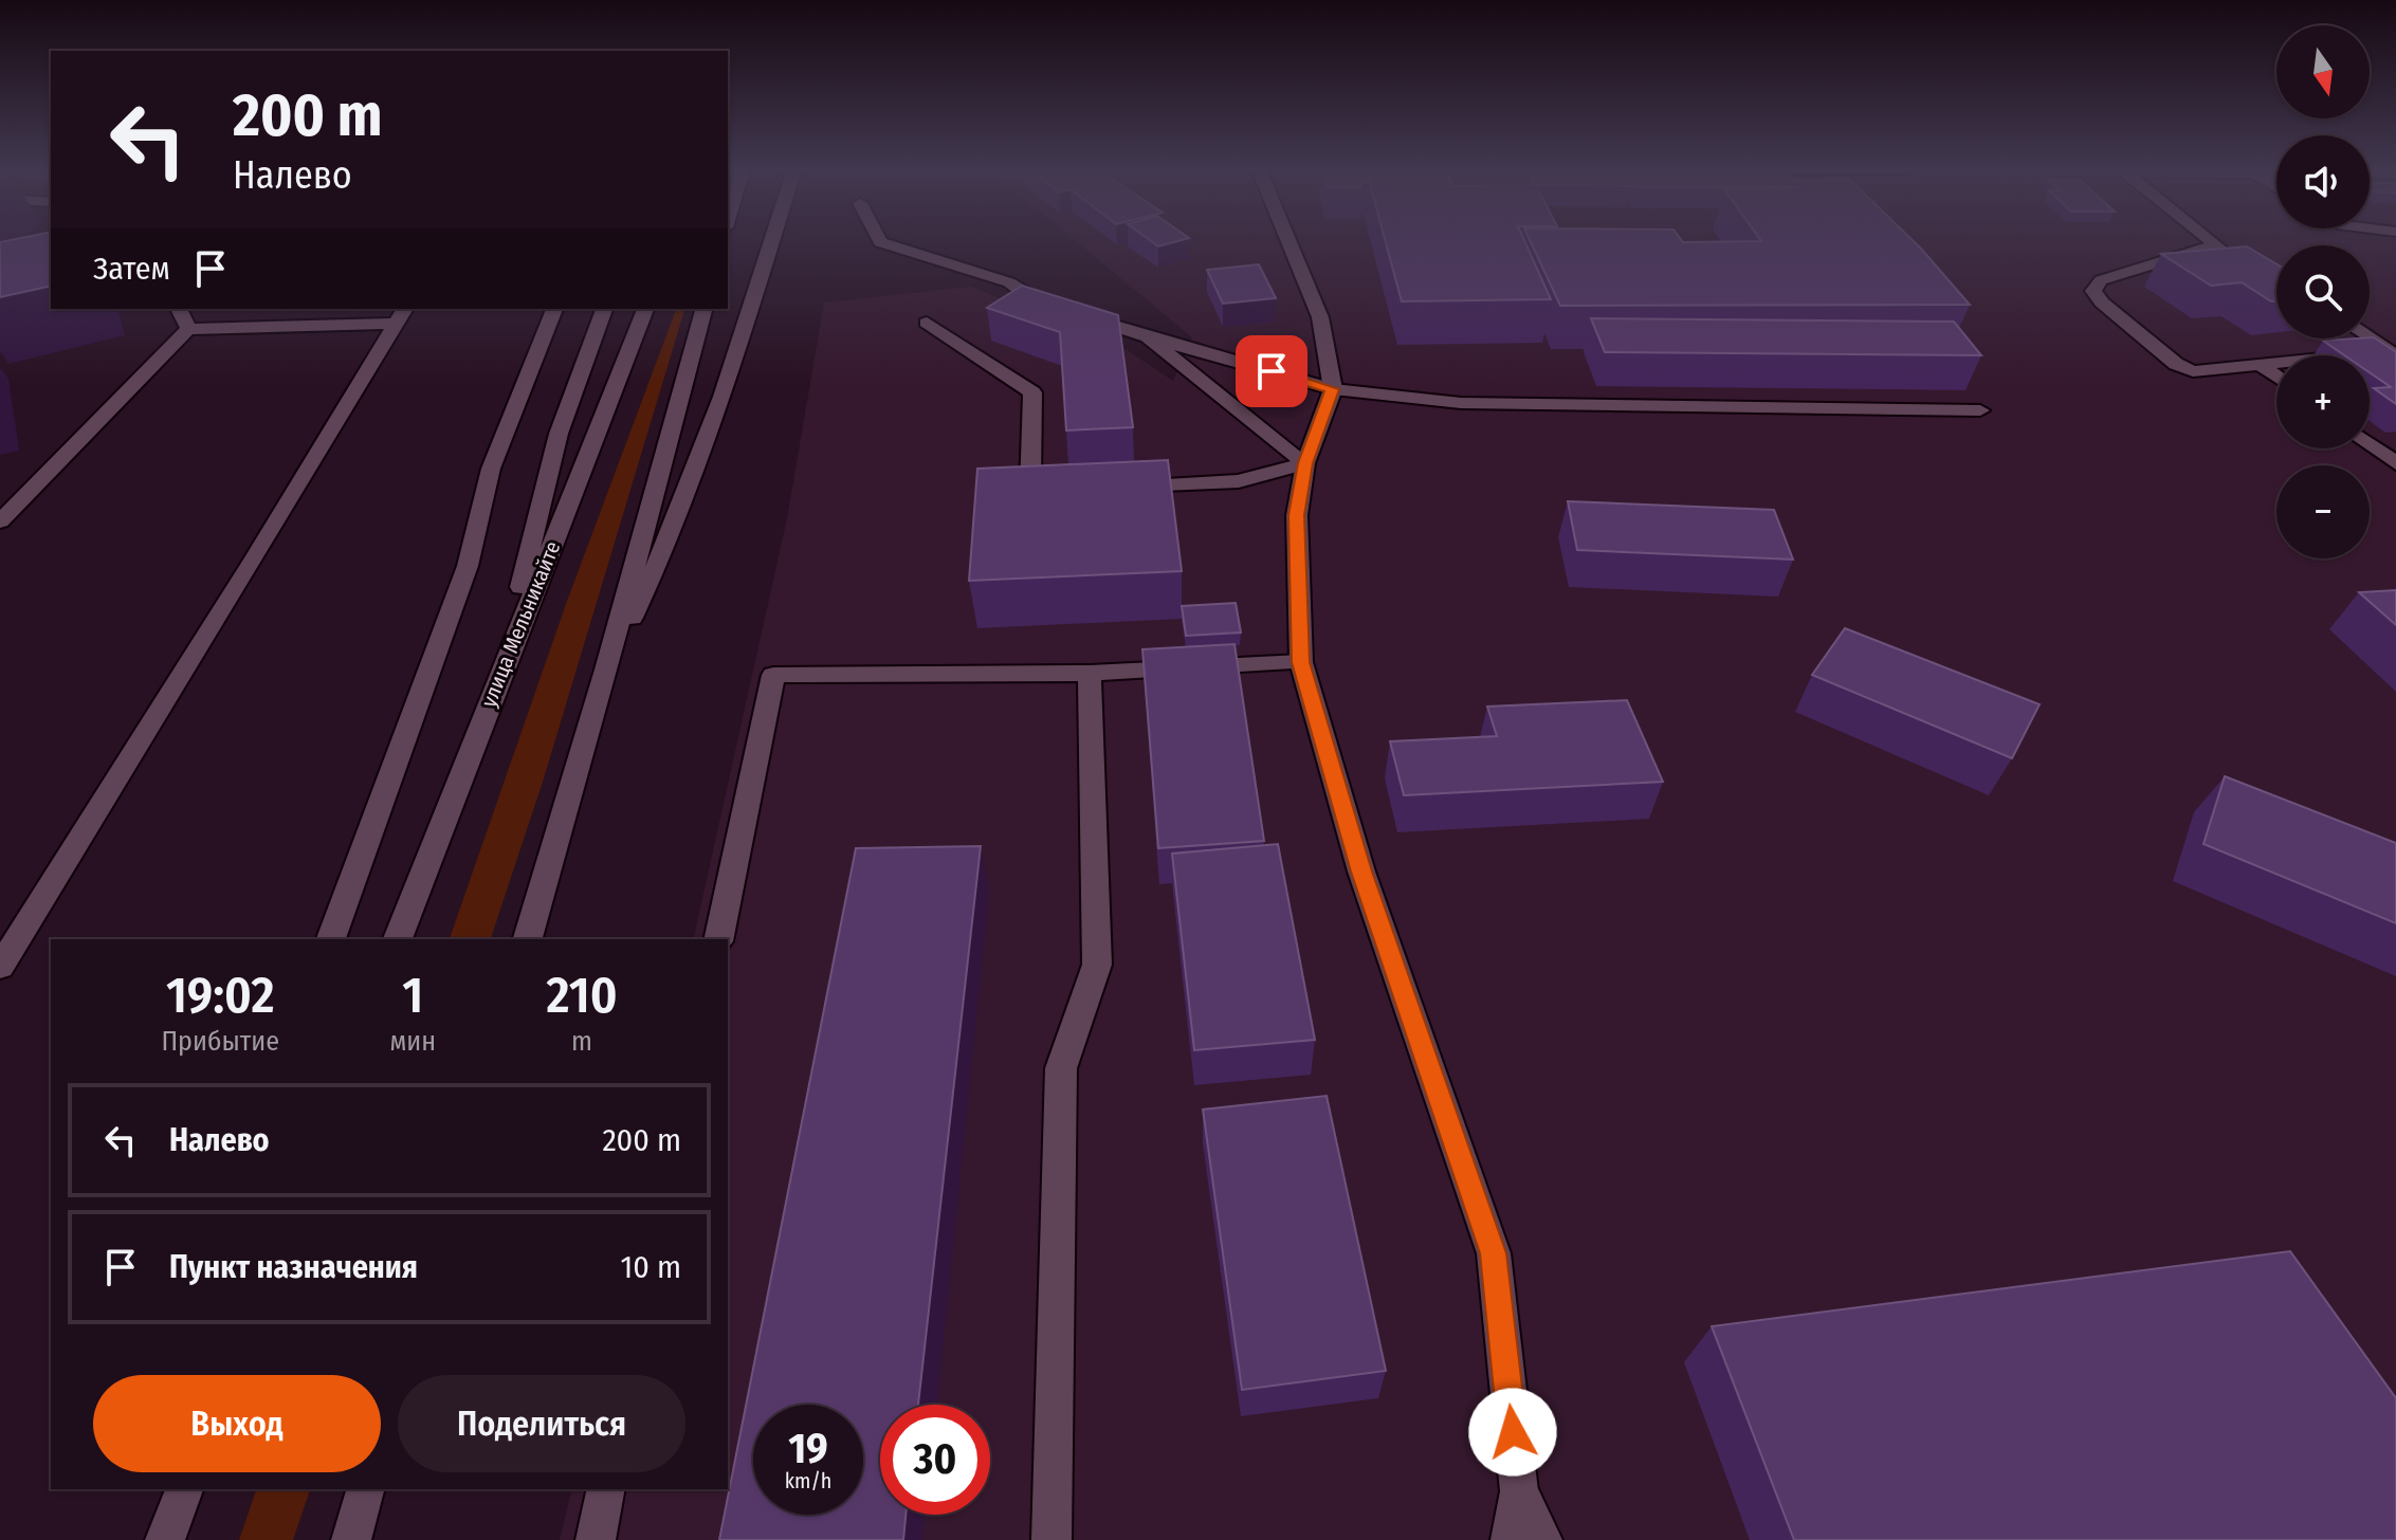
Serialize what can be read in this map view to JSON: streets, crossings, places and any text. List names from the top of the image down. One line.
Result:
{"streets":{"main road":["улица Мельникайте"]},"north":"bottom","page":{"map_buttons":["+","−"],"turn":["200 m","Налево"],"then":"Затем","eta":["19:02","Прибытие","1","мин","210","m"],"list":[{"name":"Налево","value":"200 m"},{"name":"Пункт назначения","value":"10 m"}],"buttons":["Выход","Поделиться"],"speed":"19 km/h","limit":"30"}}
